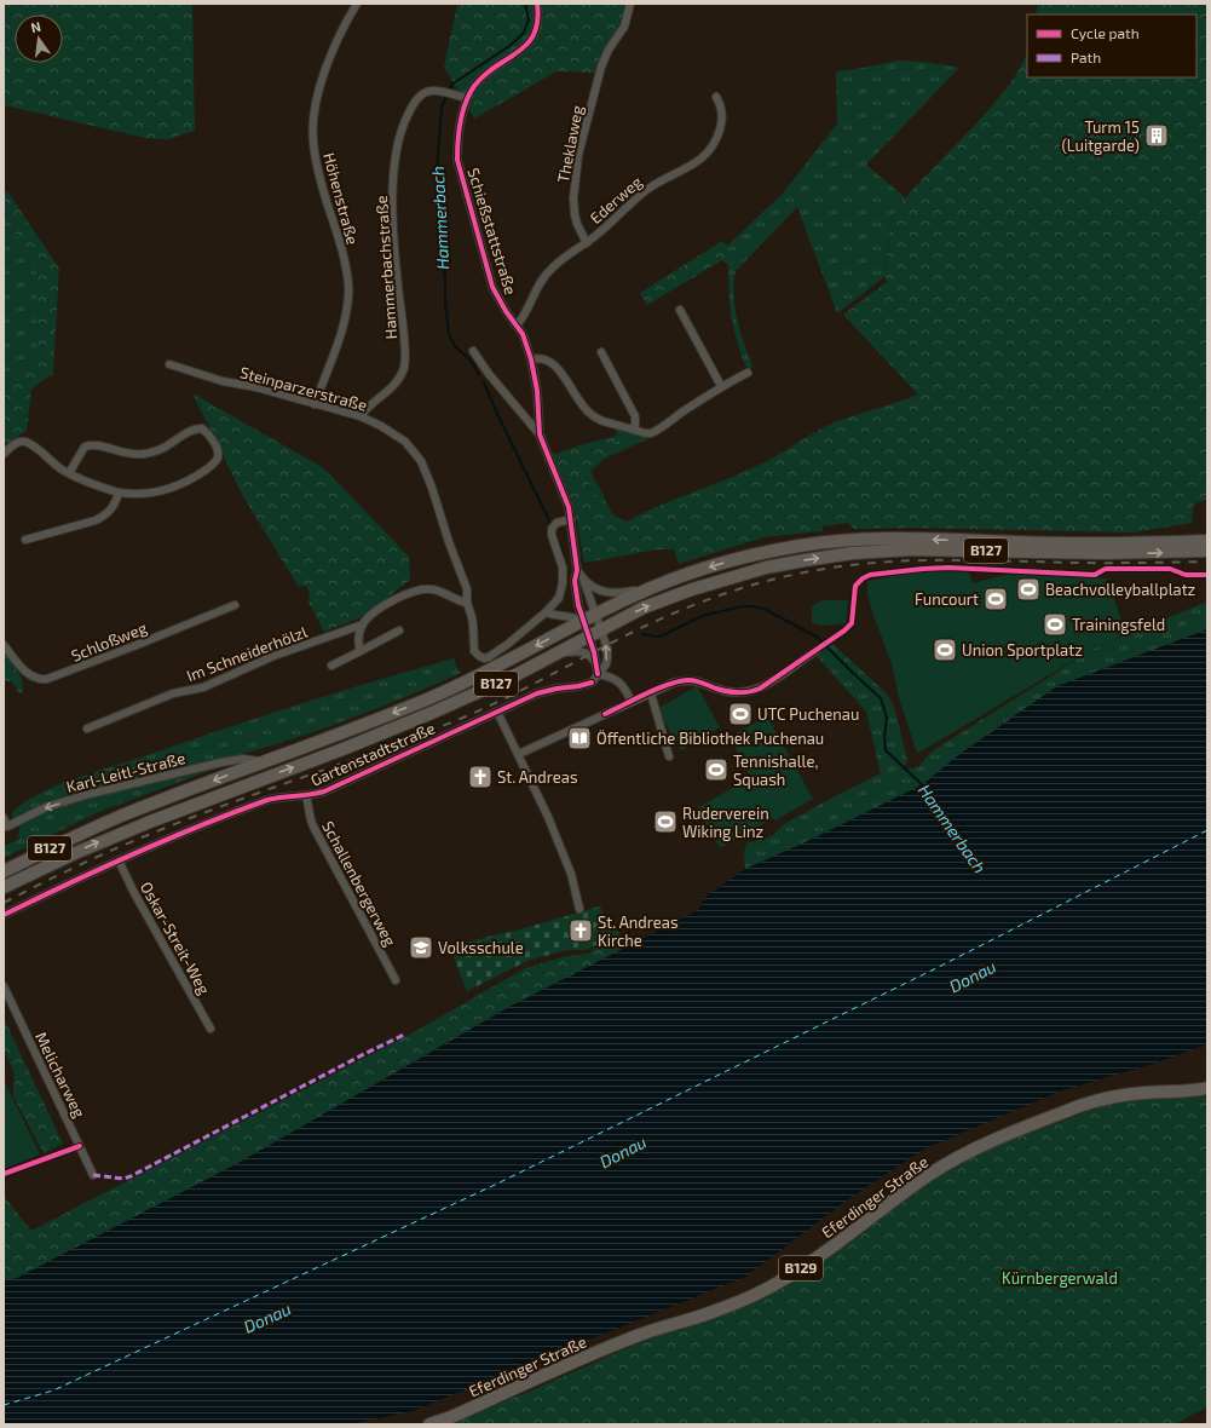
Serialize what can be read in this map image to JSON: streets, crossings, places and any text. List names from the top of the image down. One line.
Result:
{"streets":{"main road":["B127","Eferdinger Straße","B129"],"street":["Theklaweg","Höhenstraße","Ederweg","Schießstattstraße","Hammerbachstraße","Steinparzerstraße","Schloßweg","Im Schneiderhölzl","Gartenstadtstraße","Karl-Leitl-Straße","Schallenbergerweg","Oskar-Streit-Weg","Melicharweg"]},"crossings":[["Theklaweg","Ederweg"],["Höhenstraße","Steinparzerstraße"],["Ederweg","Schießstattstraße"],["Schießstattstraße","Hammerbachstraße"],["Schießstattstraße","B127"],["Hammerbachstraße","Steinparzerstraße"],["Steinparzerstraße","Im Schneiderhölzl"],["B127","Karl-Leitl-Straße"],["Gartenstadtstraße","Schallenbergerweg"],["Gartenstadtstraße","Oskar-Streit-Weg"]],"one_way":["Karl-Leitl-Straße"],"water":["Hammerbach","Donau"],"parks":["Kürnbergerwald"],"places":{"building":["Turm 15 (Luitgarde)"],"sports":["Beachvolleyballplatz","Funcourt","Trainingsfeld","Union Sportplatz","UTC Puchenau","Tennishalle, Squash","Ruderverein Wiking Linz"],"library":["Öffentliche Bibliothek Puchenau"],"church":["St. Andreas","St. Andreas Kirche"],"school or university":["Volksschule"]},"legend":["Cycle path","Path"],"north":"top"}
